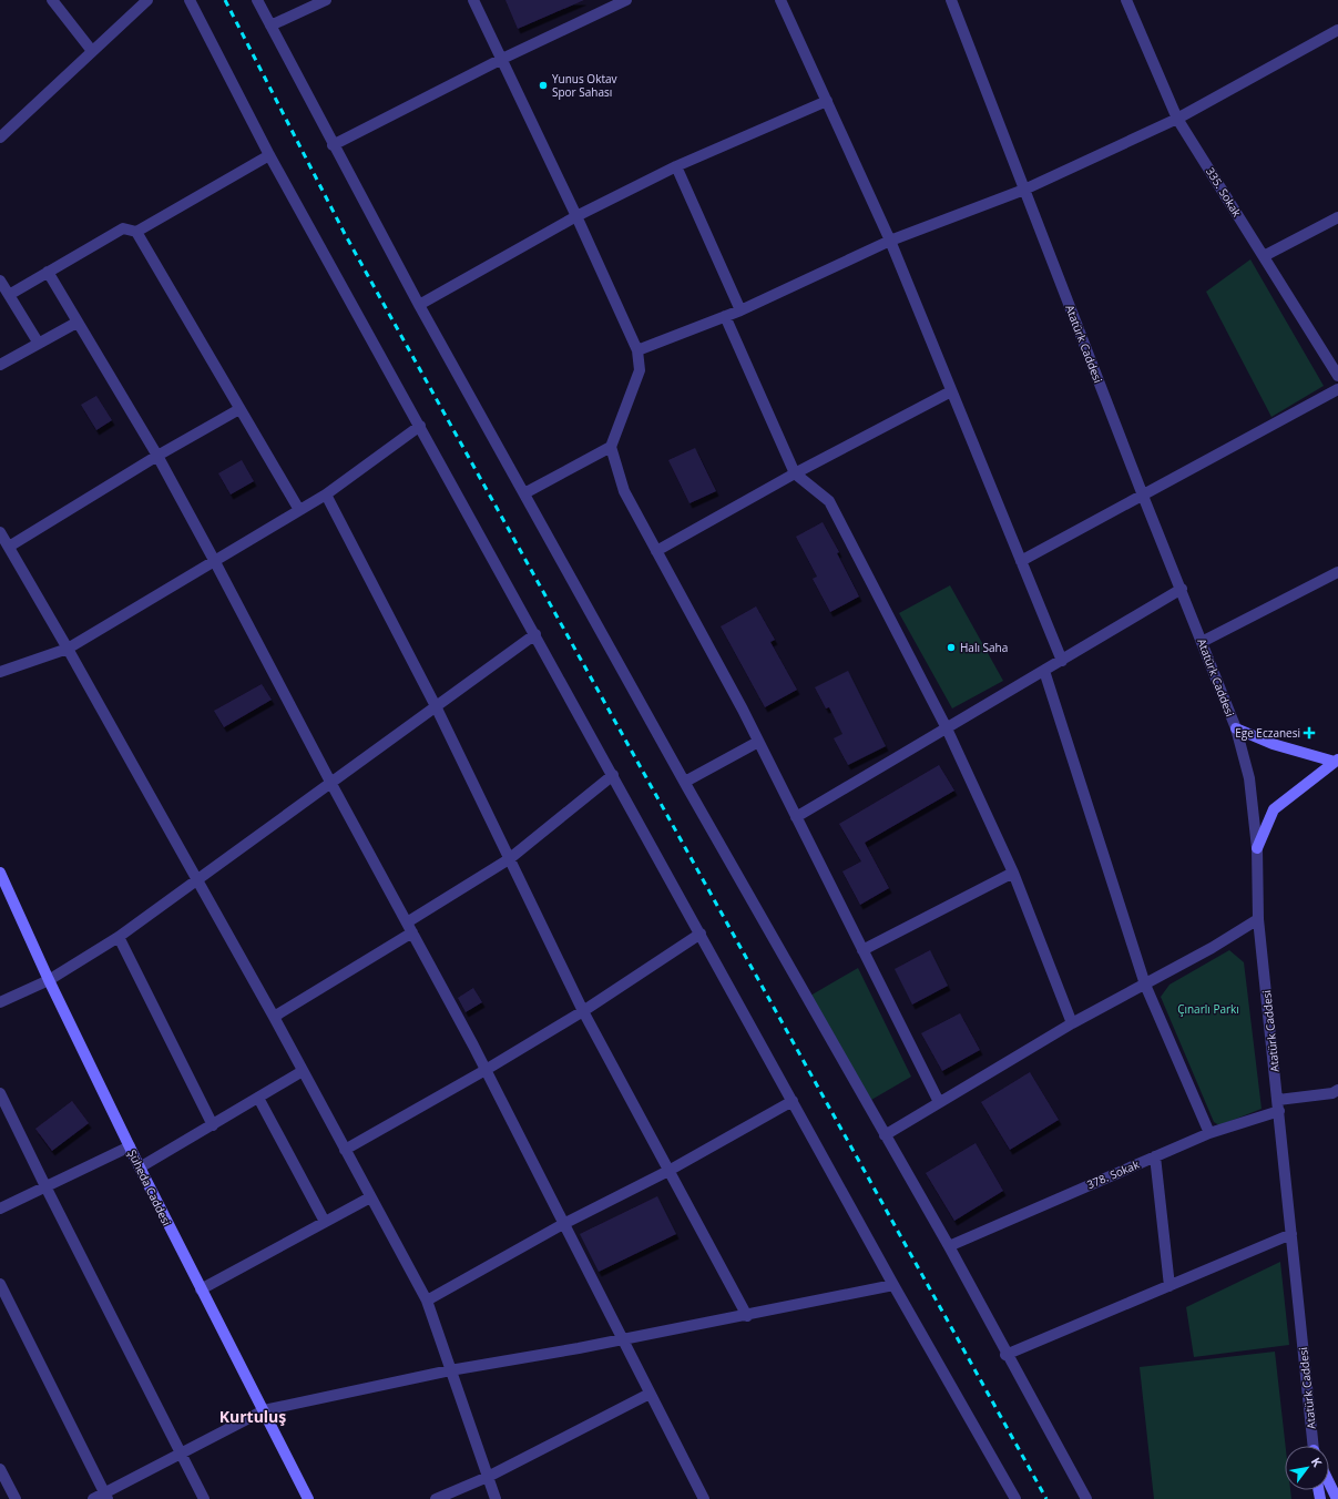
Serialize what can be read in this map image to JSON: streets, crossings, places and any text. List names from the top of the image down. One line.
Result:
{"streets":{"main road":["Şüheda Caddesi"],"street":["335. Sokak","Atatürk Caddesi","378. Sokak"]},"crossings":[["Atatürk Caddesi","378. Sokak"]],"districts":["Kurtuluş"],"parks":["Çınarlı Parkı"],"places":{"other":["Yunus Oktav Spor Sahası","Halı Saha"],"health":["Ege Eczanesi"]},"north":"top right"}
